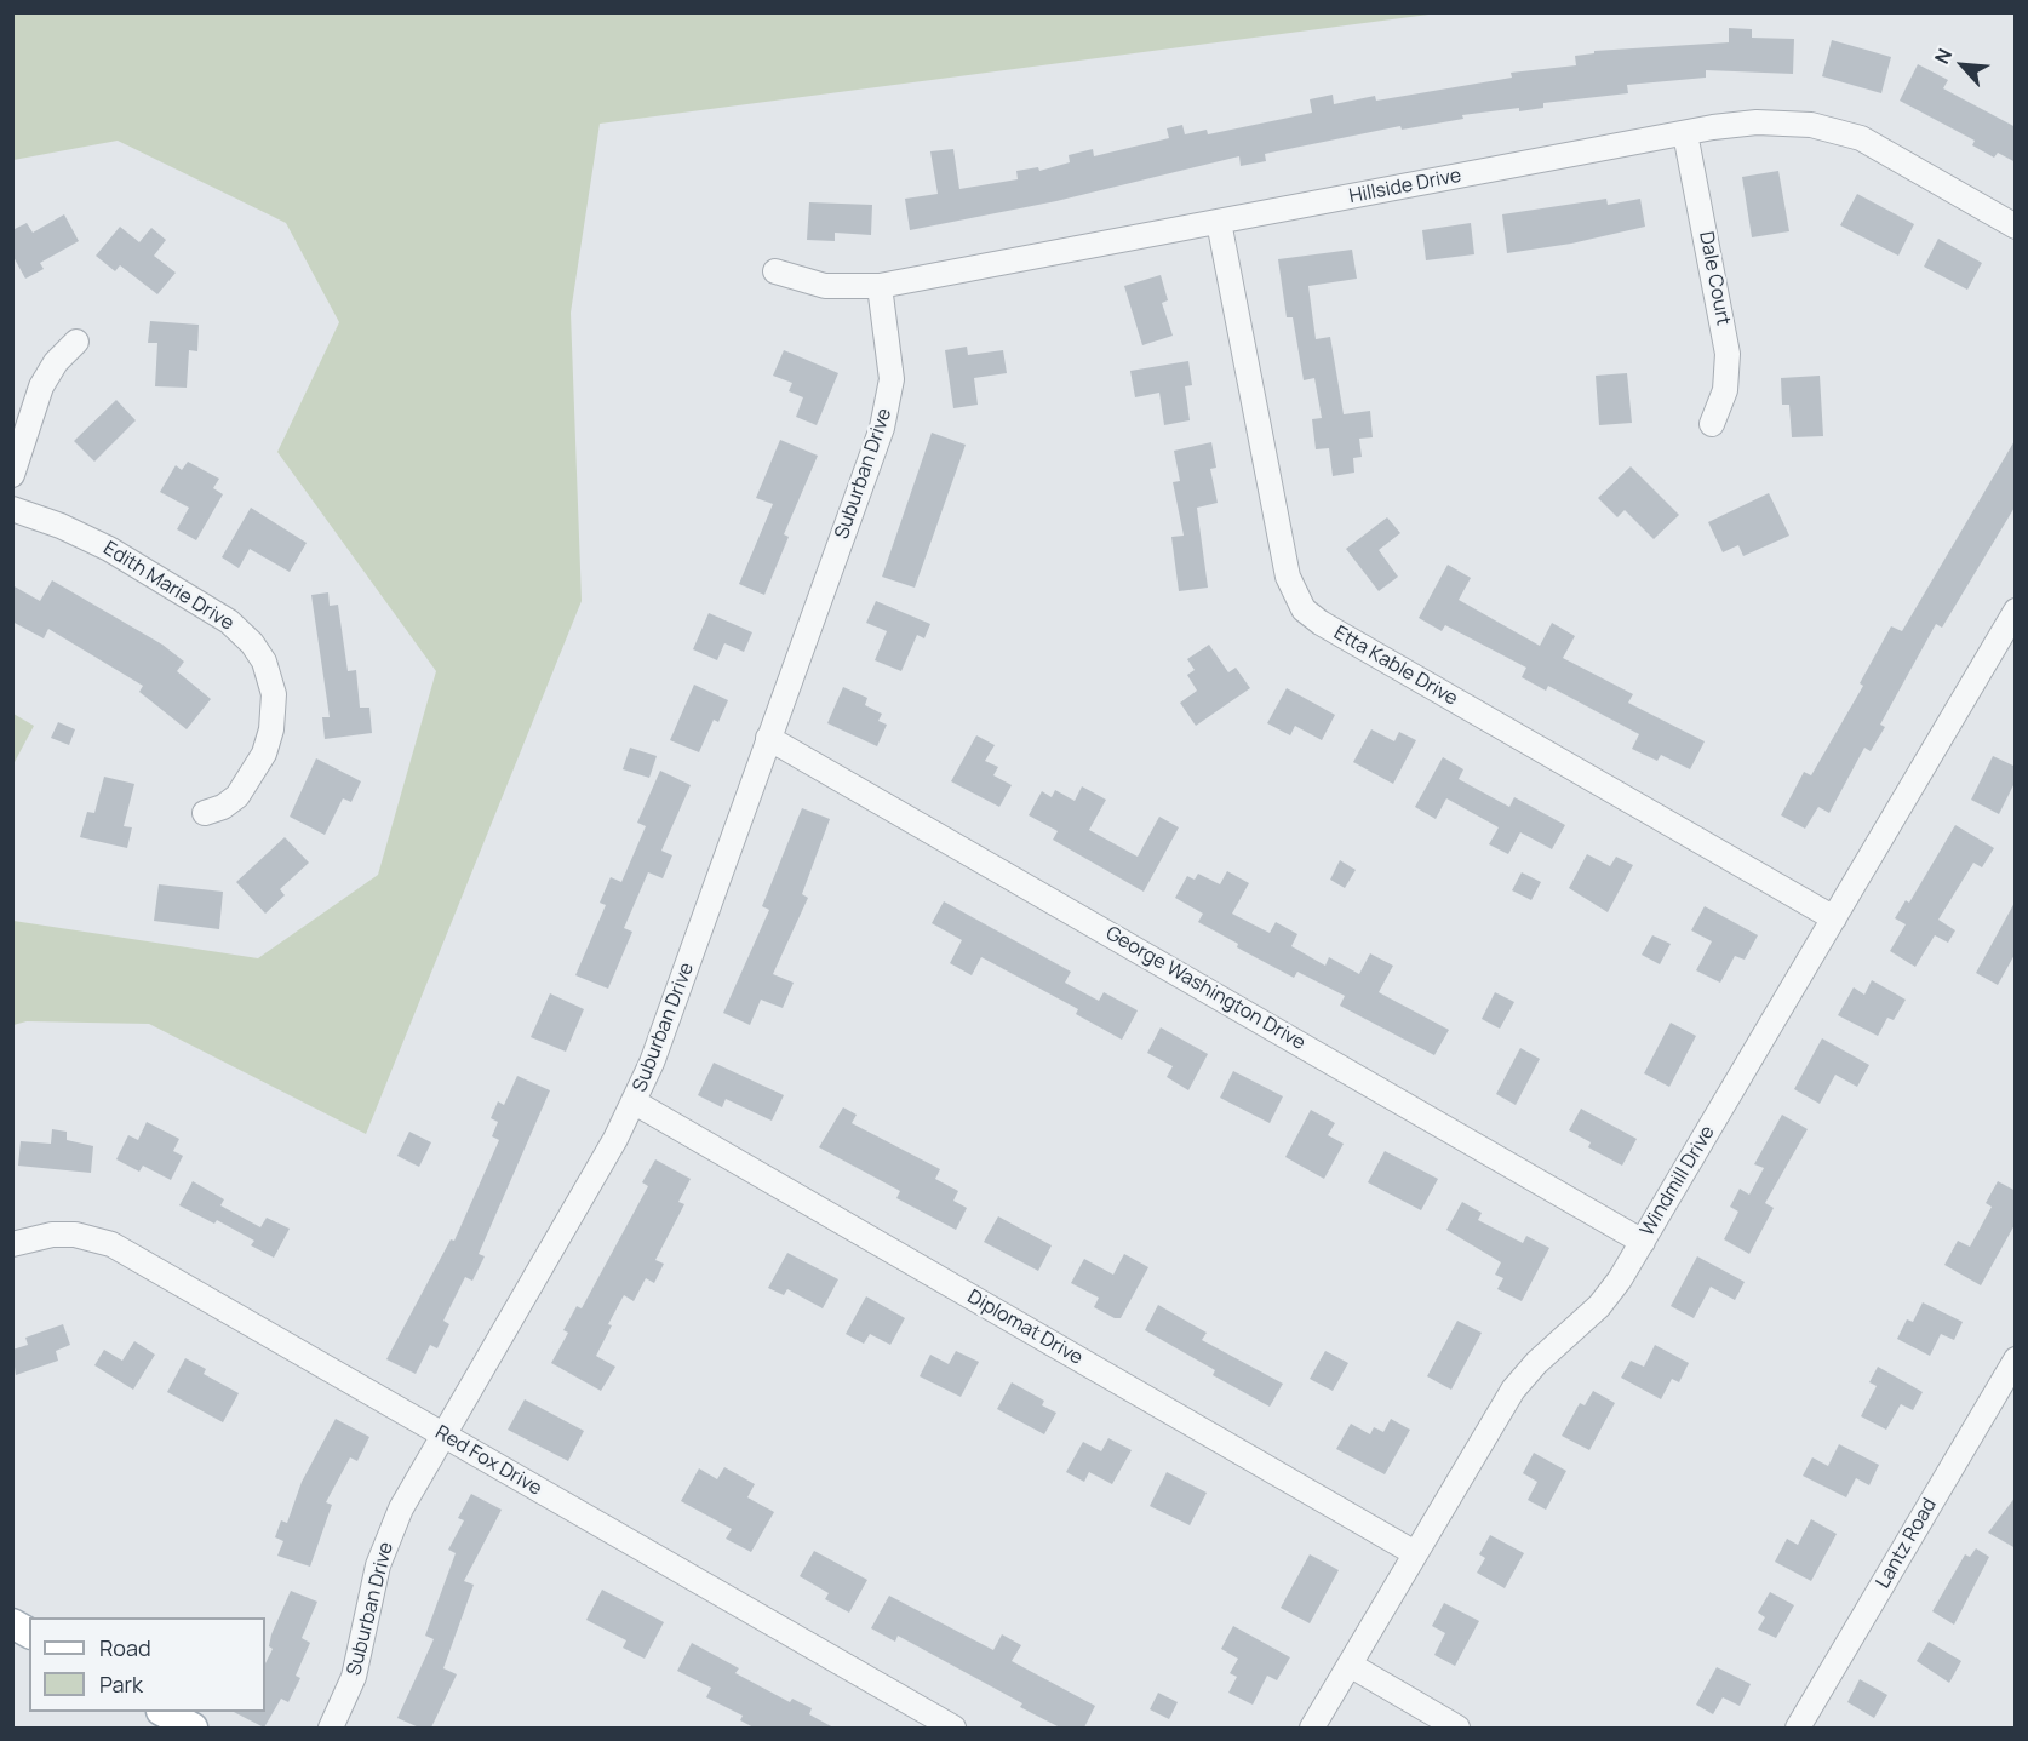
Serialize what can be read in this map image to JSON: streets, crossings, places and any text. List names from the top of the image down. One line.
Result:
{"streets":{"street":["Hillside Drive","Dale Court","Suburban Drive","Edith Marie Drive","Etta Kable Drive","George Washington Drive","Windmill Drive","Diplomat Drive","Red Fox Drive","Lantz Road"]},"crossings":[["Hillside Drive","Dale Court"],["Hillside Drive","Suburban Drive"],["Hillside Drive","Etta Kable Drive"],["Suburban Drive","George Washington Drive"],["Suburban Drive","Diplomat Drive"],["Suburban Drive","Red Fox Drive"],["Etta Kable Drive","Windmill Drive"],["George Washington Drive","Windmill Drive"],["Windmill Drive","Diplomat Drive"]],"legend":["Road","Park"],"north":"top left"}
